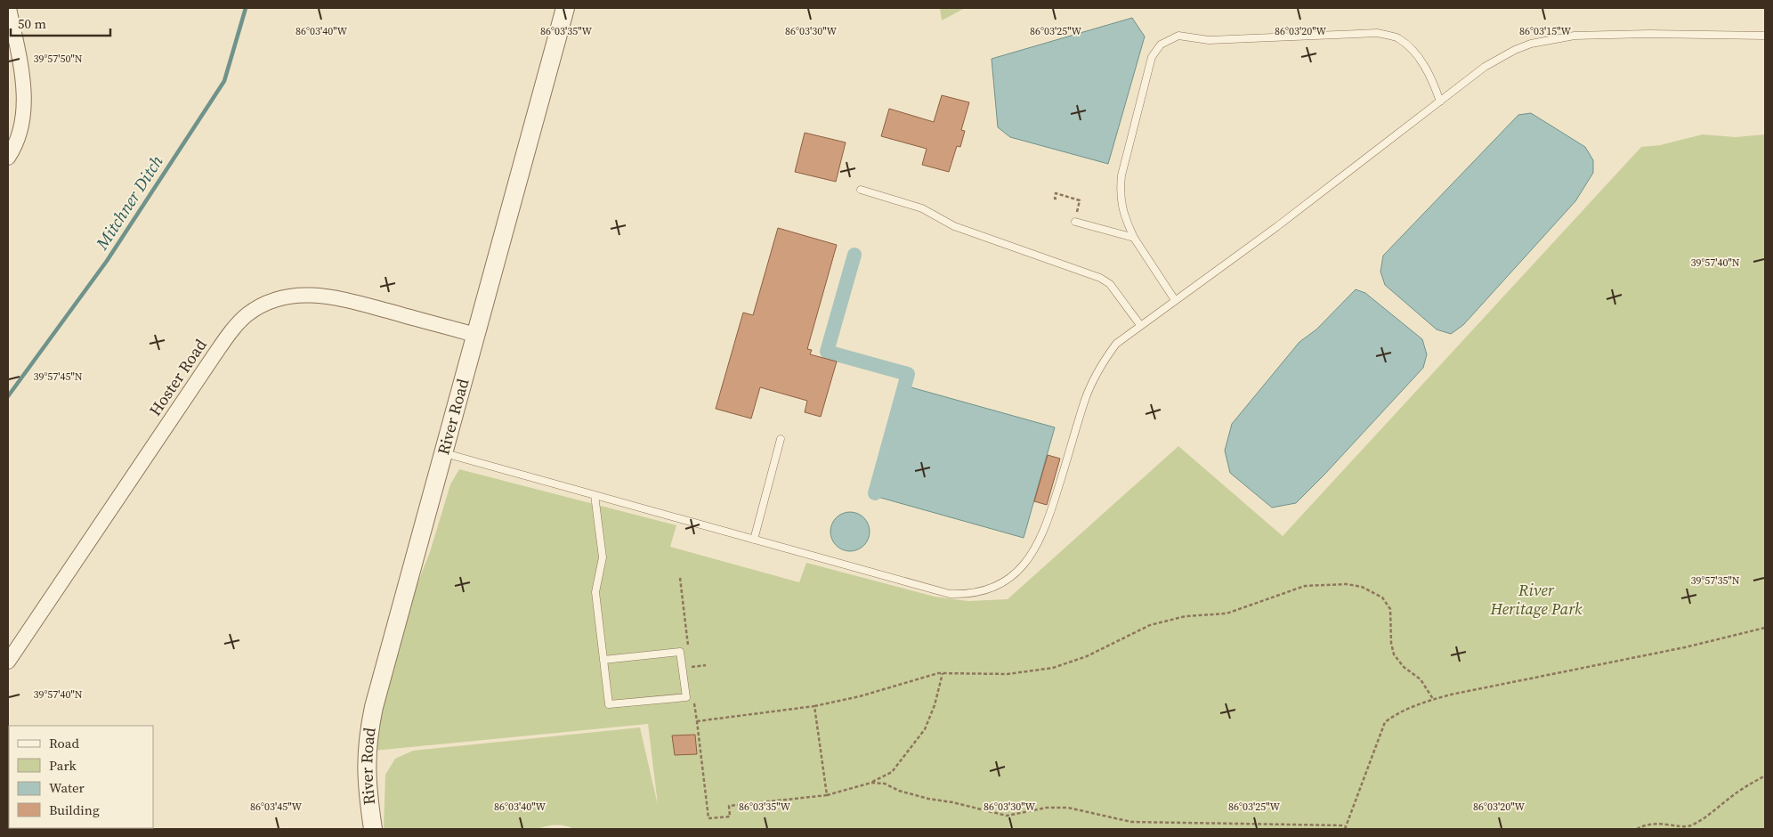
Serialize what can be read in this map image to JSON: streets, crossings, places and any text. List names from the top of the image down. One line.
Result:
{"streets":{"street":["Hoster Road","River Road"]},"crossings":[["Hoster Road","River Road"]],"water":["Mitchner Ditch"],"parks":["River Heritage Park"],"legend":["Road","Park","Water","Building"],"scale_bar":"50 m","coordinates":["86°03'25\"W","86°03'40\"W","86°03'35\"W","86°03'30\"W","86°03'20\"W","86°03'15\"W","39°57'50\"N","39°57'40\"N","39°57'45\"N","39°57'35\"N","86°03'45\"W"]}
